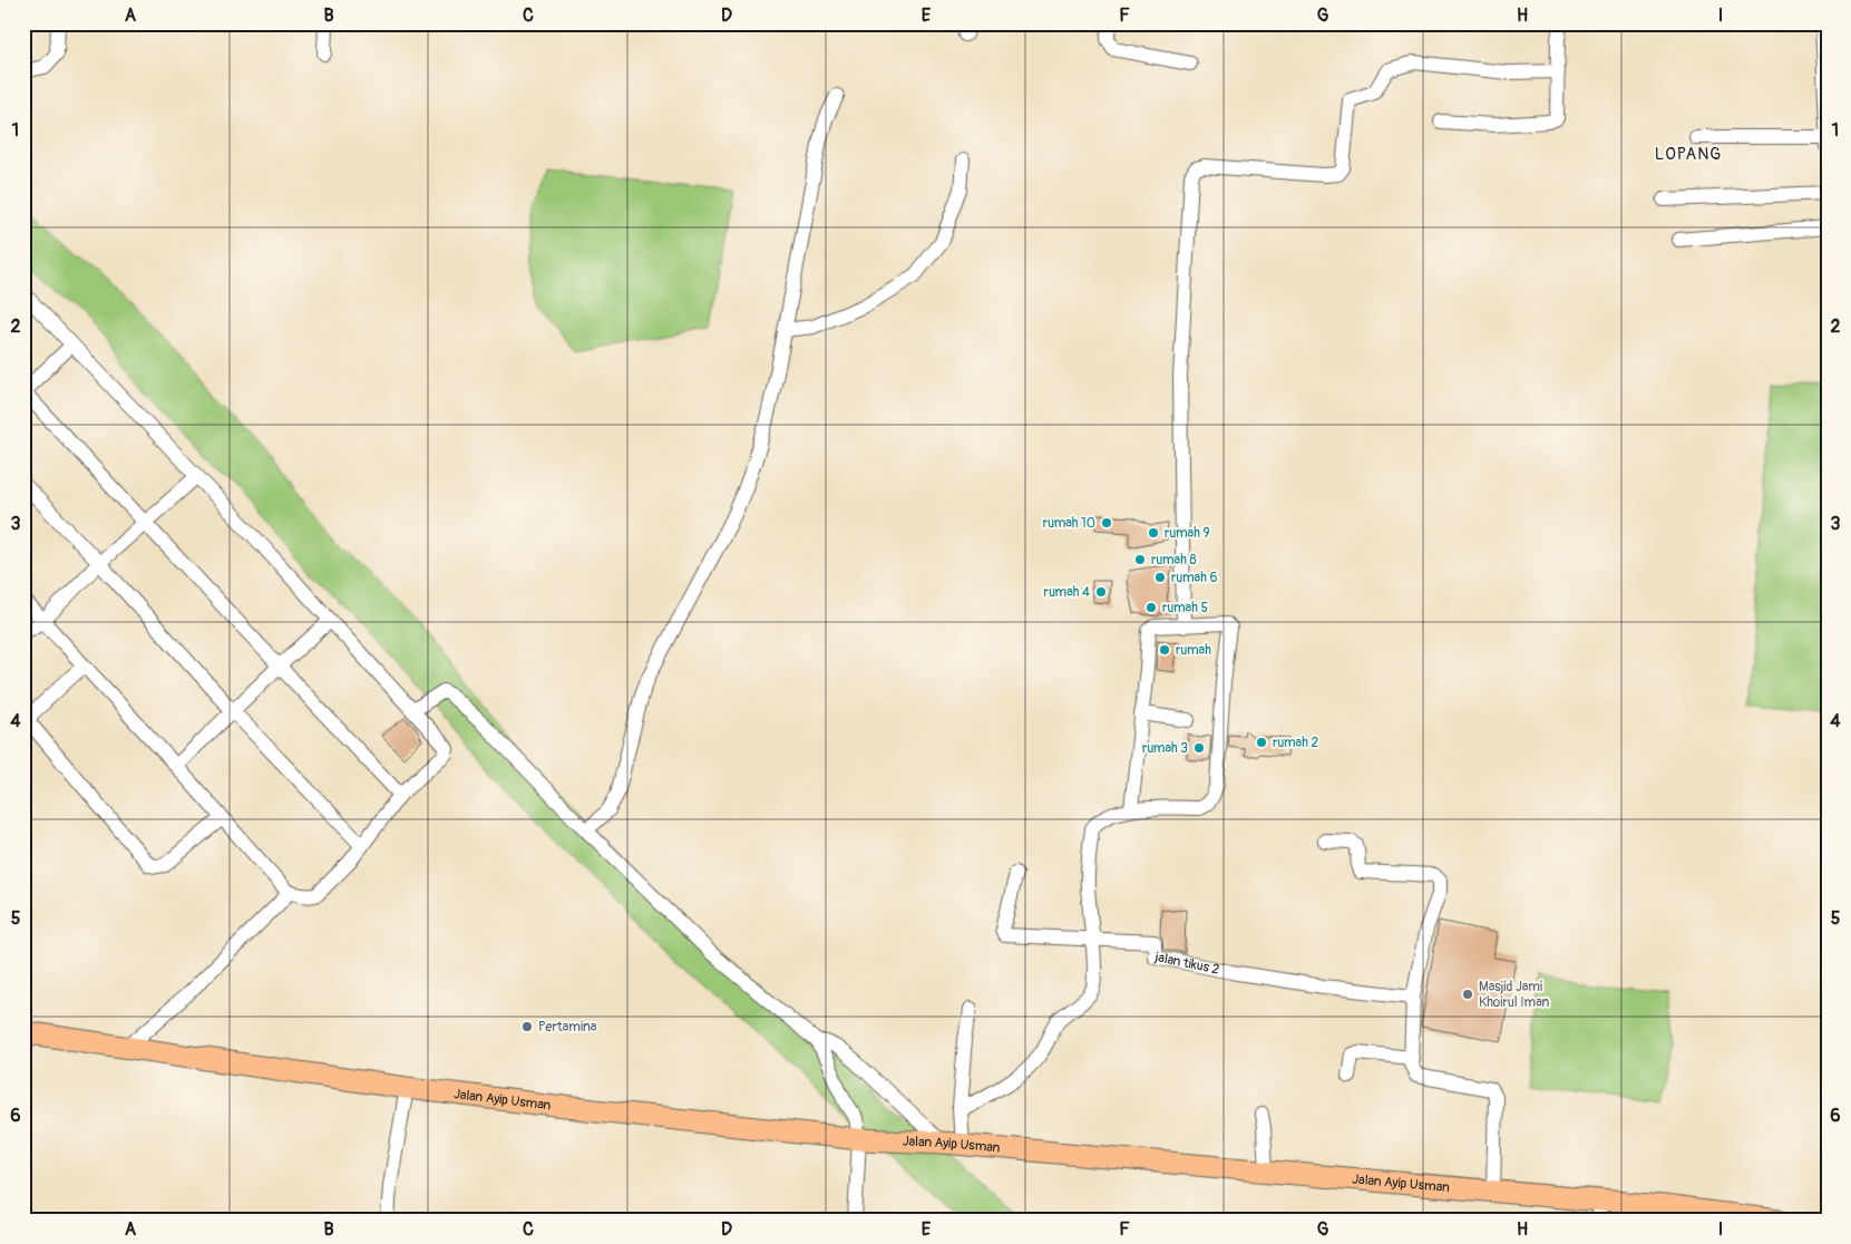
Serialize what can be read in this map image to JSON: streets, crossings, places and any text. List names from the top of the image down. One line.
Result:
{"streets":{"main road":["Jalan Ayip Usman"],"street":["jalan tikus 2"]},"districts":["LOPANG"],"places":["rumah 10","rumah 9","rumah 8","rumah 6","rumah 4","rumah 5","rumah","rumah 2","rumah 3","Masjid Jami Khoirul Iman","Pertamina"],"grid":{"columns":["A","B","C","D","E","F","G","H","I"],"rows":["1","2","3","4","5","6"]}}
